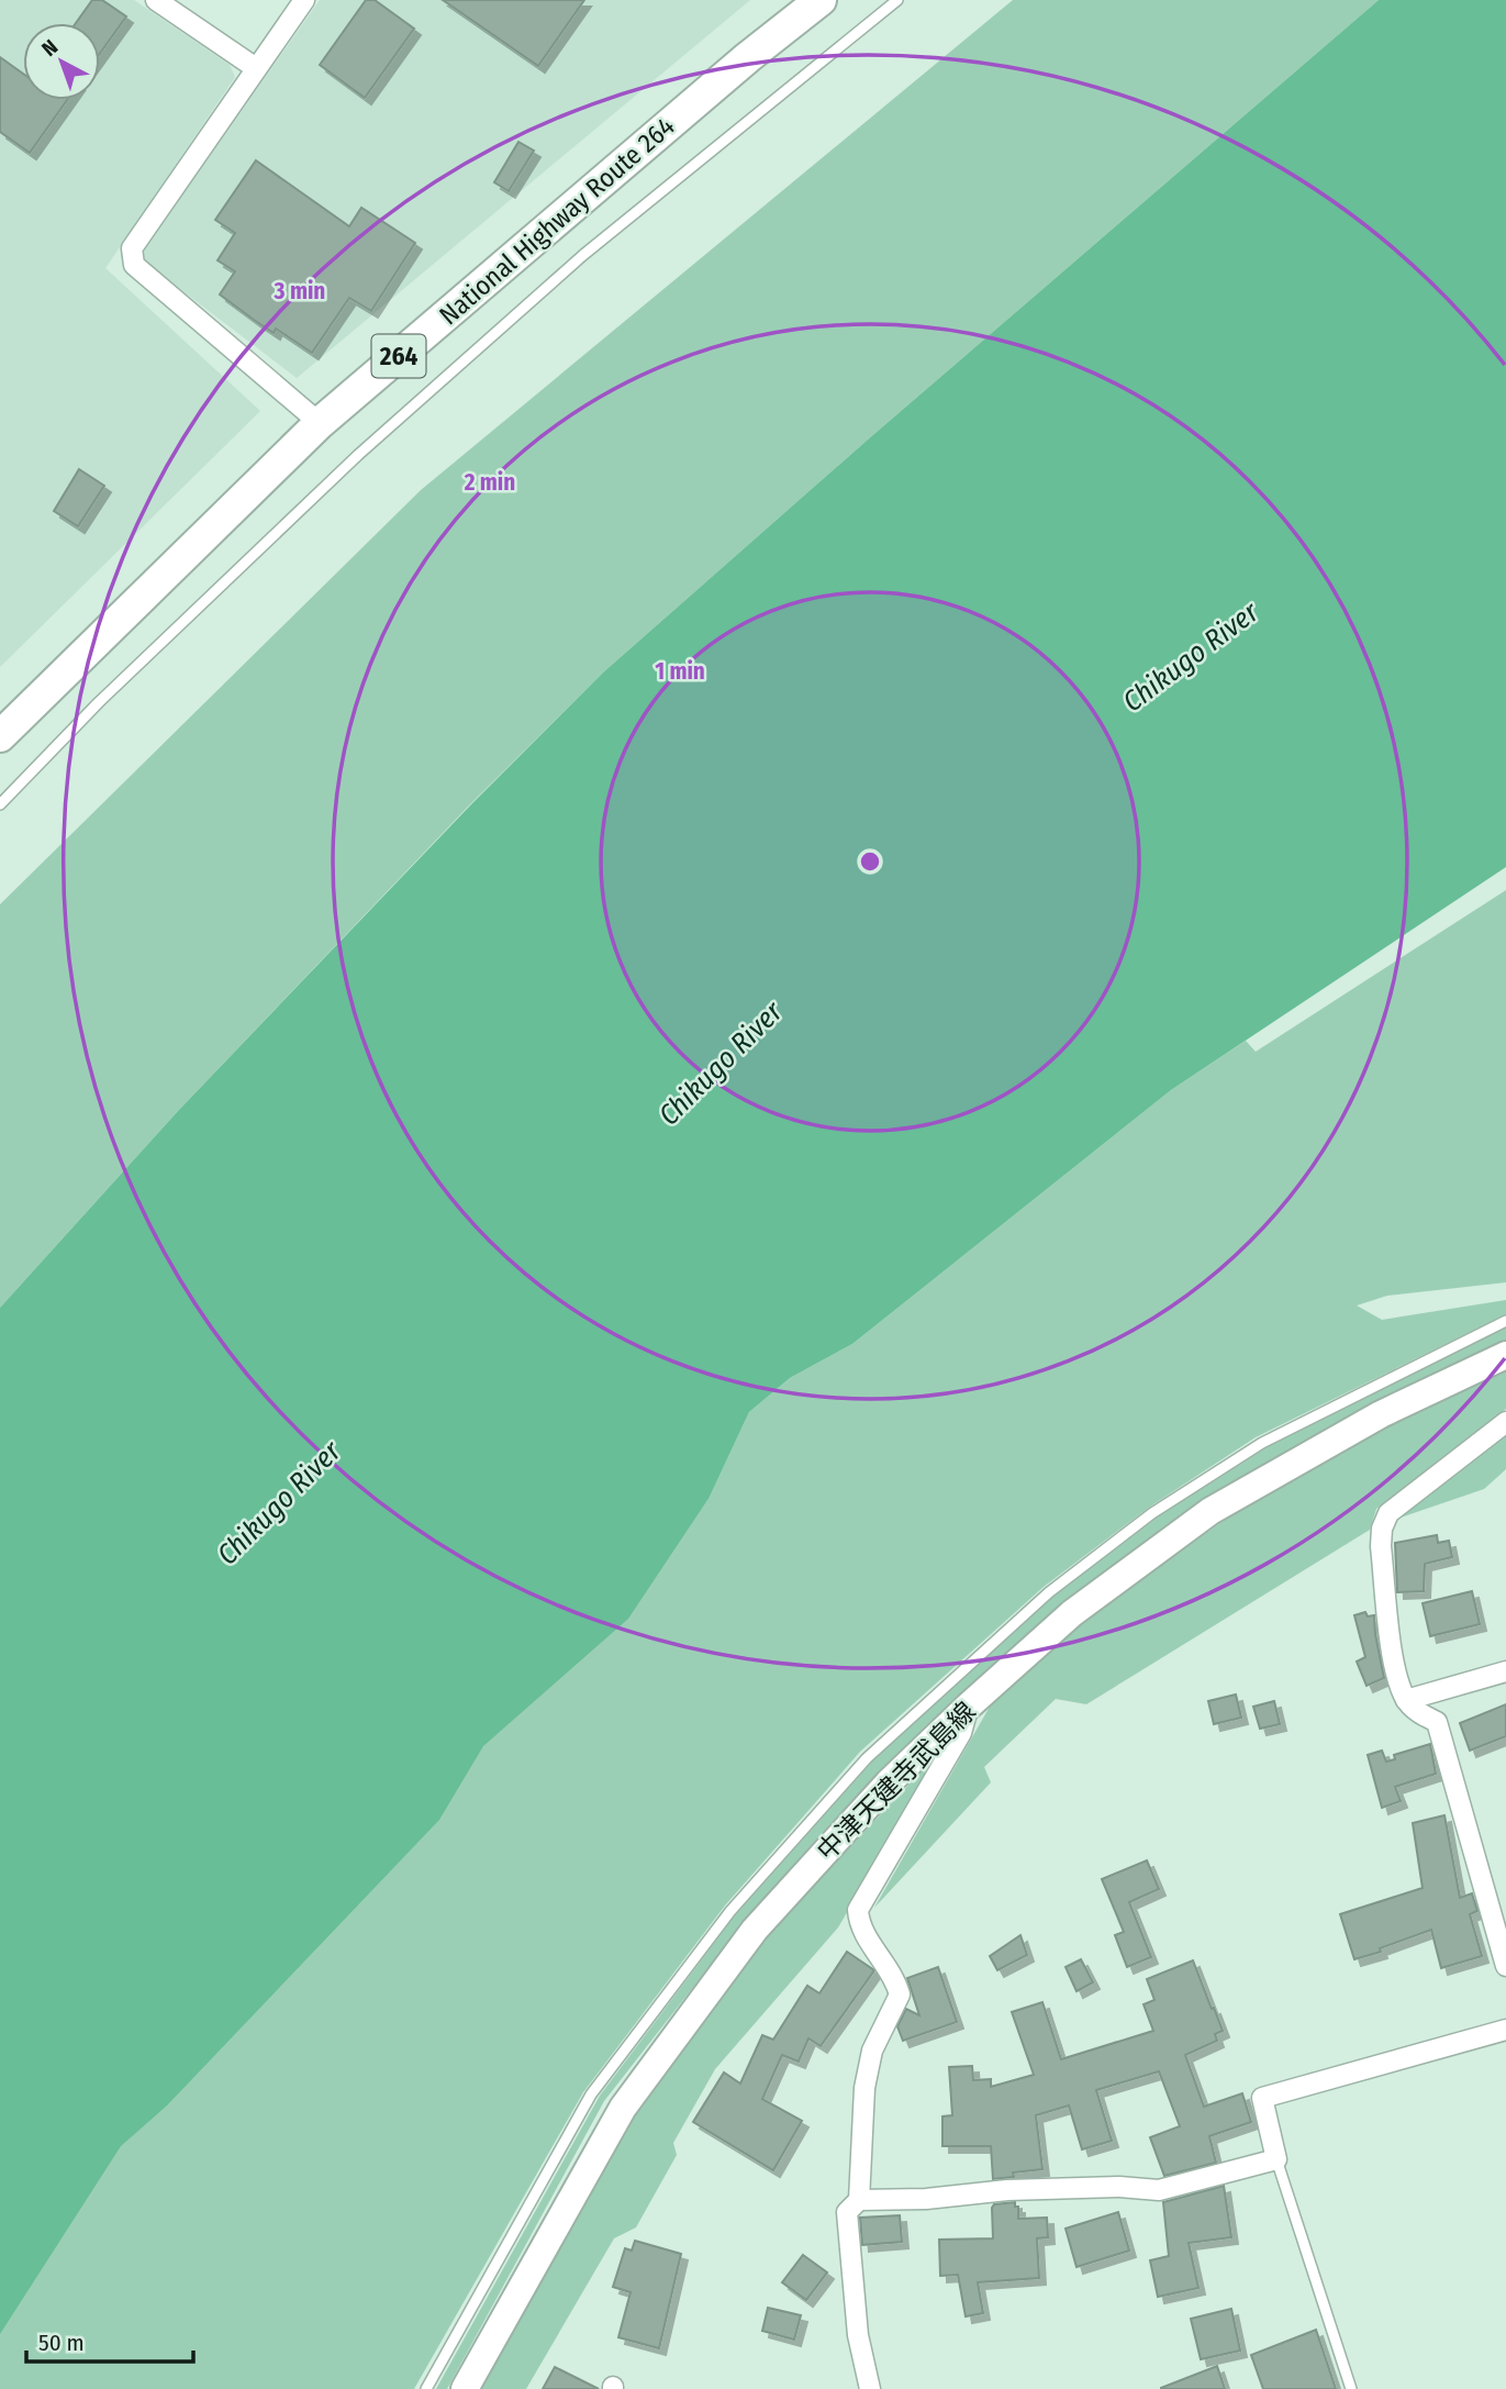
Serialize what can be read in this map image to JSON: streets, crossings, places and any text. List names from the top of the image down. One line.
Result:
{"streets":{"highway":["National Highway Route 264","264"],"main road":["中津天建寺武島線"]},"water":["Chikugo River"],"scale_bar":"50 m","north":"top left","rings":["3 min","2 min","1 min"]}
